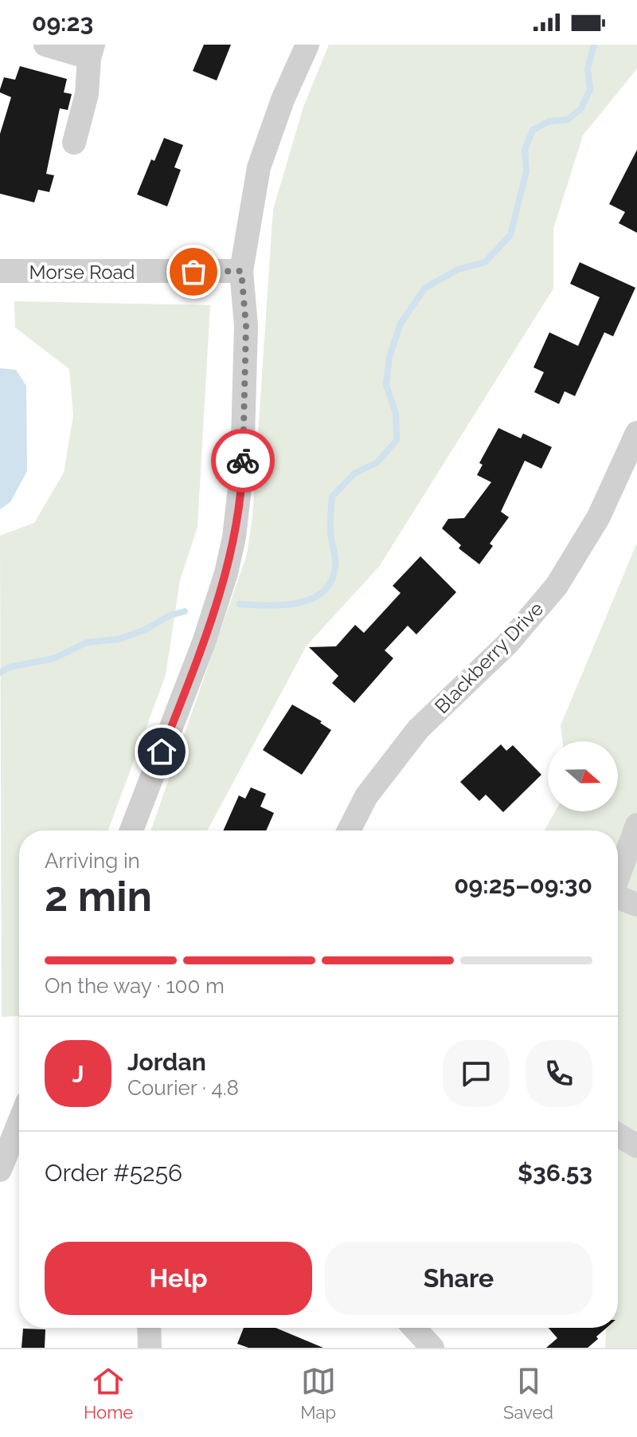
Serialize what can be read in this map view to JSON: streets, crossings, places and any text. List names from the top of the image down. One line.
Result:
{"streets":{"street":["Morse Road","Blackberry Drive"]},"north":"right","page":{"status":"09:23","heading":["2 min","Arriving in","09:25–09:30"],"panel":["Jordan","Courier · 4.8","Order #5256","$36.53"],"bar":"On the way · 100 m","round":"J","buttons":["Help","Share"],"tabs":["Home","Map","Saved"]}}
